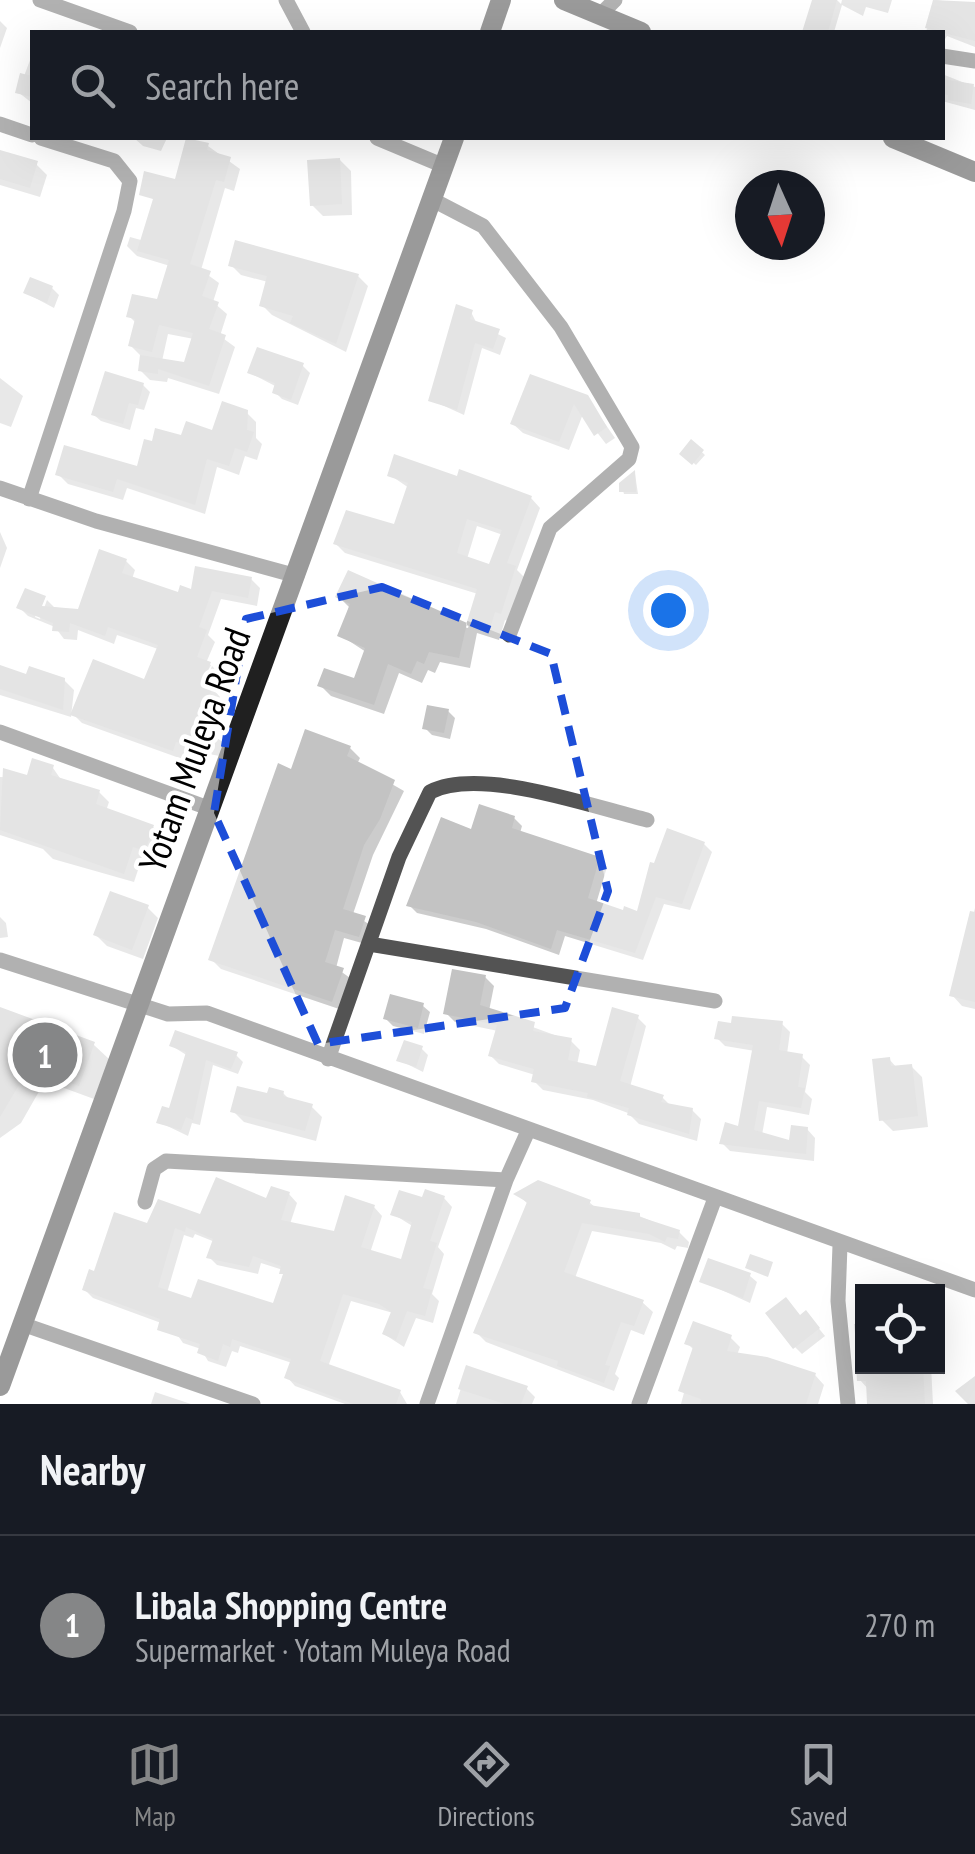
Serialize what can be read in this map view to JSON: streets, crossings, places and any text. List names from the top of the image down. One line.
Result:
{"streets":{"street":["Yotam Muleya Road"]},"north":"bottom","page":{"search":"Search here","pins":"1","heading":"Nearby","list":[{"mark":"1","name":"Libala Shopping Centre","note":"Supermarket · Yotam Muleya Road","value":"270 m"}],"nav":["Map","Directions","Saved"]}}
